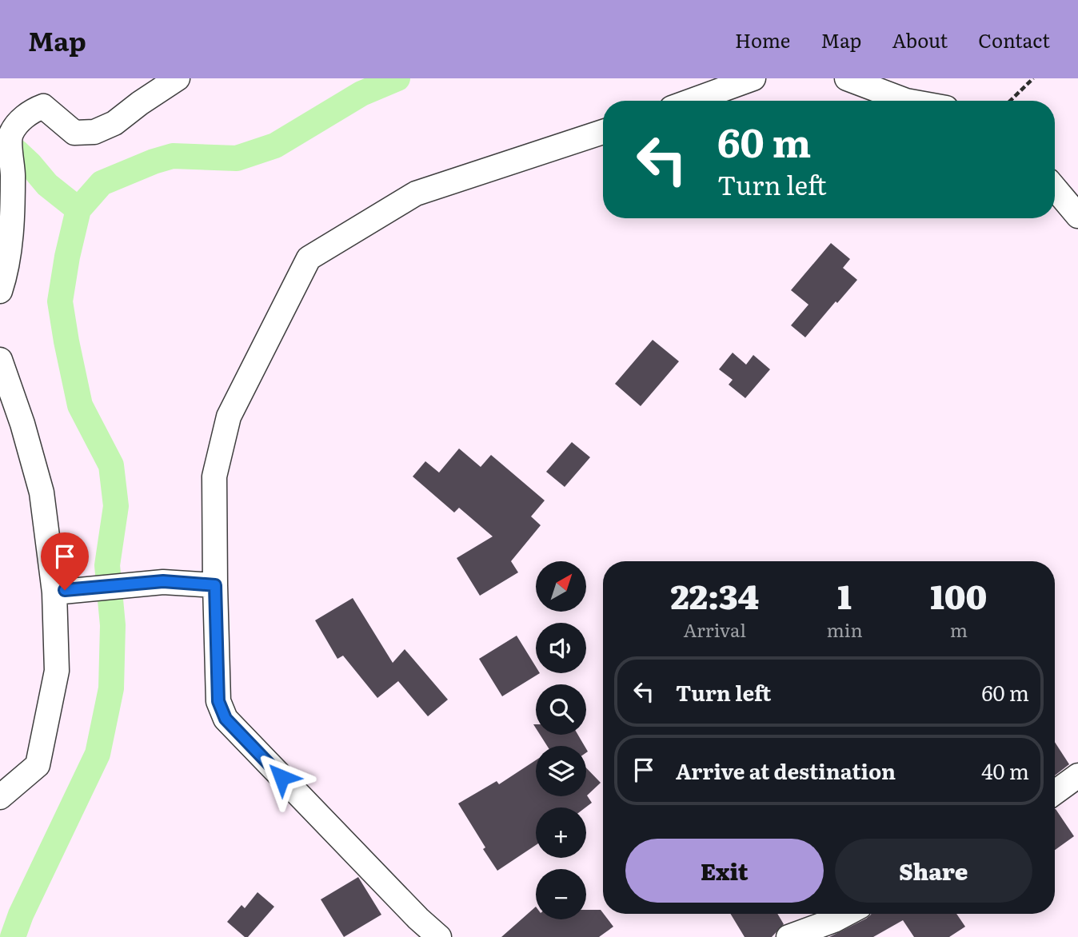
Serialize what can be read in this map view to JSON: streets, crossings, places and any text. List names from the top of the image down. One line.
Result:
{"north":"top right","page":{"header":"Map","nav":["Home","Map","About","Contact"],"turn":["60 m","Turn left"],"map_buttons":["+","−"],"eta":["22:34","Arrival","1","min","100","m"],"list":[{"name":"Turn left","value":"60 m"},{"name":"Arrive at destination","value":"40 m"}],"buttons":["Exit","Share"]}}
